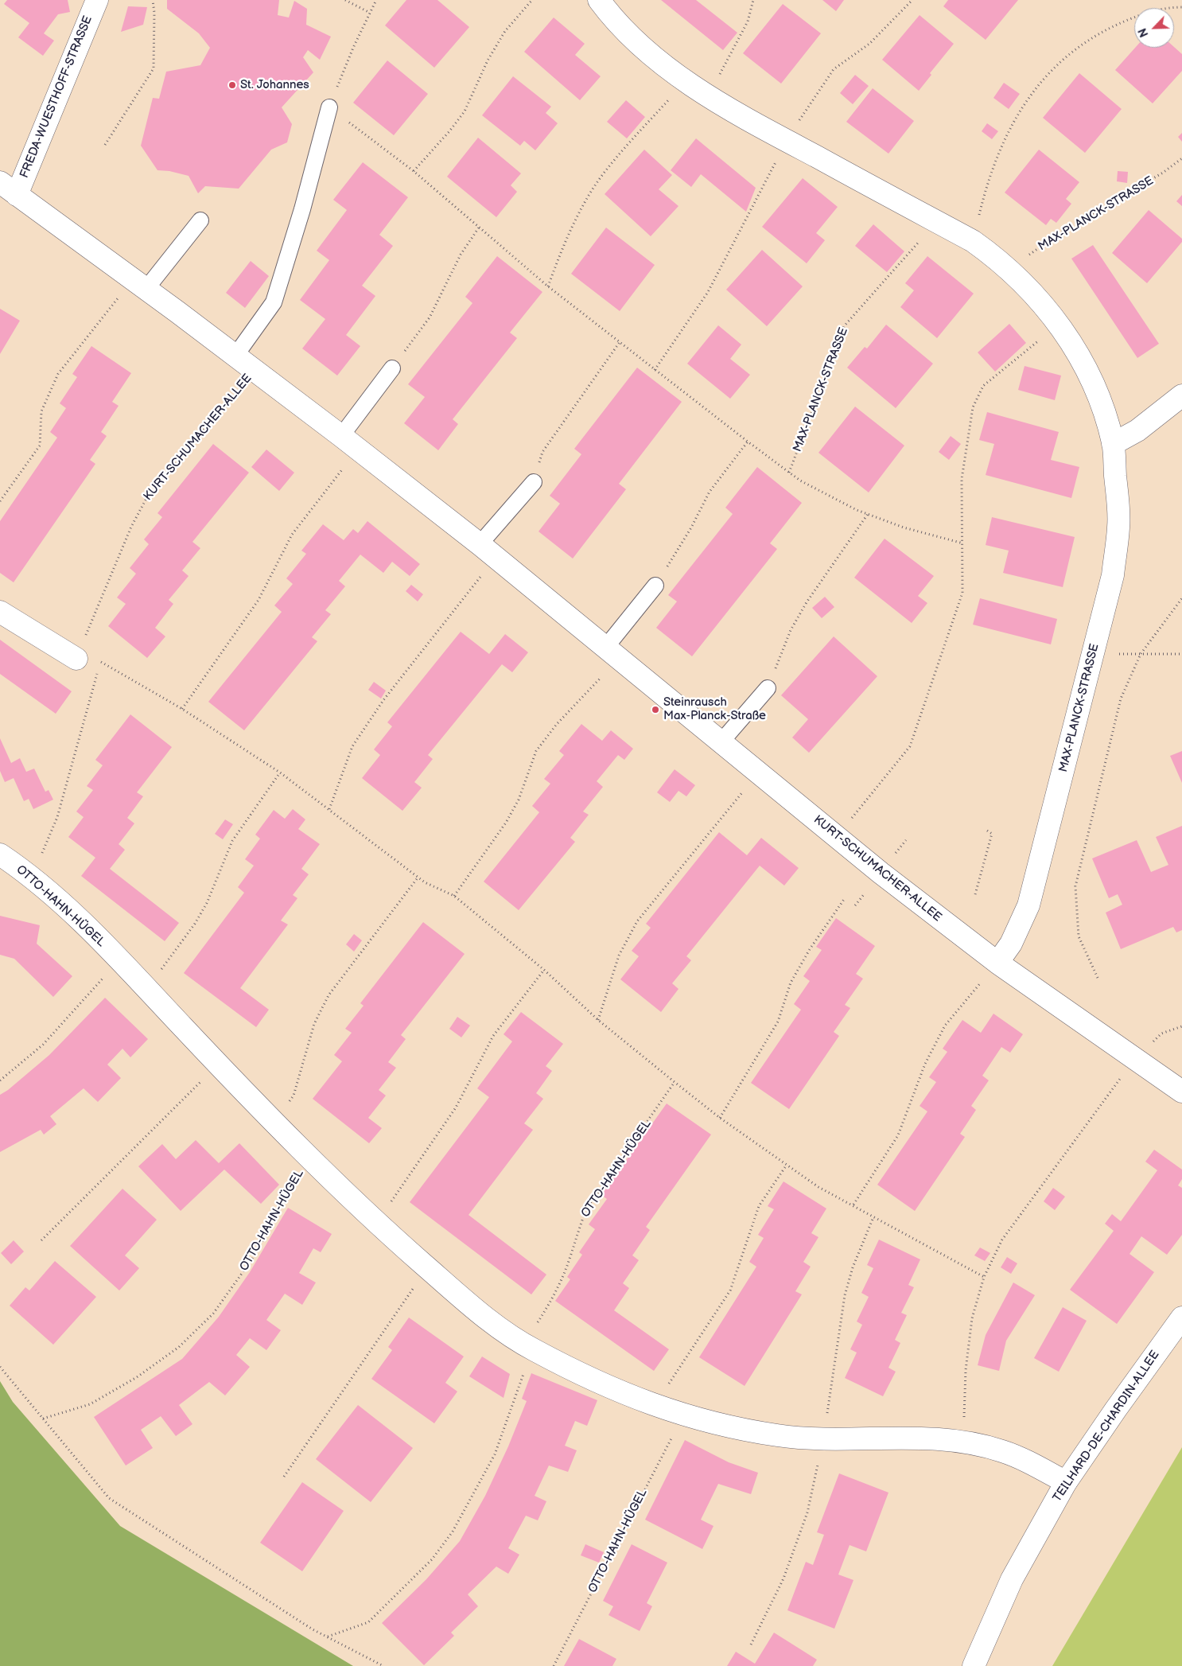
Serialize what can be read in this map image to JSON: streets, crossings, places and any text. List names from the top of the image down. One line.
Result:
{"streets":{"street":["FREDA-WUESTHOFF-STRASSE","MAX-PLANCK-STRASSE","KURT-SCHUMACHER-ALLEE","OTTO-HAHN-HÜGEL","TEILHARD-DE-CHARDIN-ALLEE"]},"crossings":[["FREDA-WUESTHOFF-STRASSE","KURT-SCHUMACHER-ALLEE"],["MAX-PLANCK-STRASSE","KURT-SCHUMACHER-ALLEE"],["OTTO-HAHN-HÜGEL","TEILHARD-DE-CHARDIN-ALLEE"]],"places":["St. Johannes","Steinrausch Max-Planck-Straße"],"north":"bottom left"}
